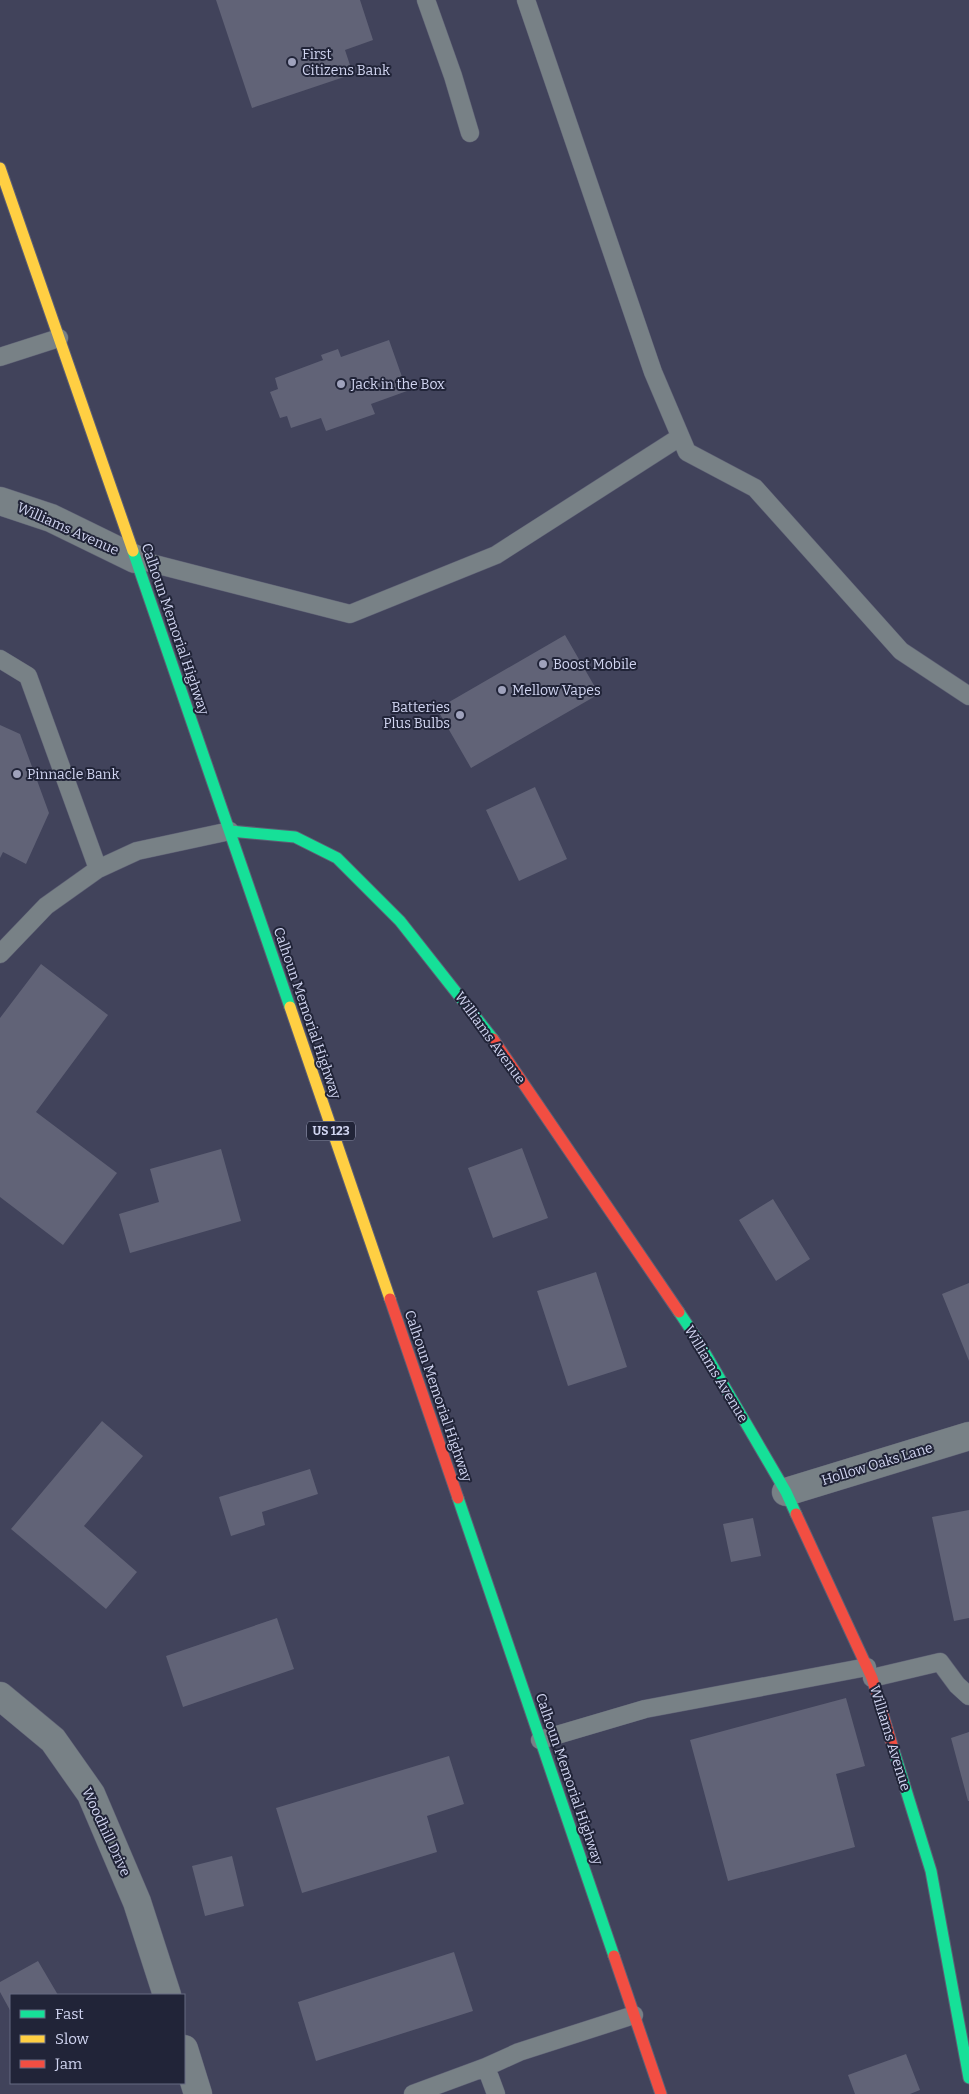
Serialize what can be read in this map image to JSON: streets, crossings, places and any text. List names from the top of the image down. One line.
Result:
{"streets":{"main road":["Williams Avenue","Calhoun Memorial Highway","US 123"],"street":["Hollow Oaks Lane","Woodhill Drive"]},"crossings":[["Williams Avenue","Calhoun Memorial Highway"],["Williams Avenue","Hollow Oaks Lane"]],"places":["First Citizens Bank","Jack in the Box","Boost Mobile","Mellow Vapes","Batteries Plus Bulbs","Pinnacle Bank"],"legend":["Fast","Slow","Jam"]}
